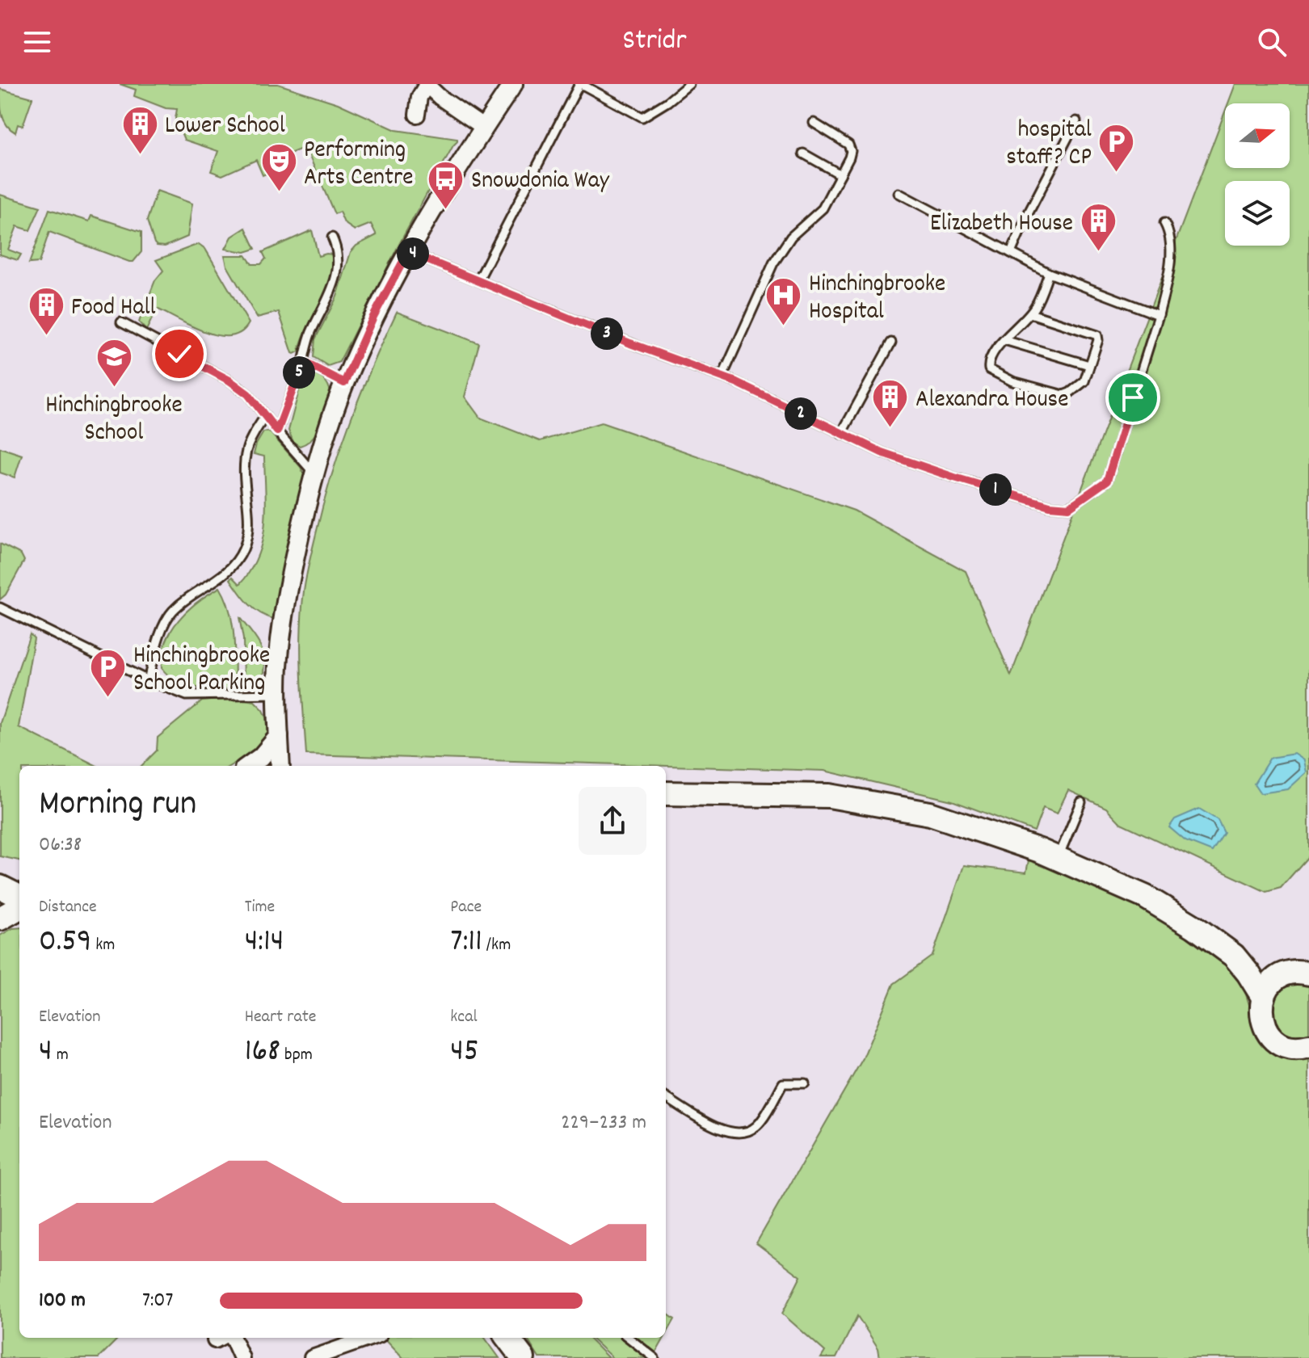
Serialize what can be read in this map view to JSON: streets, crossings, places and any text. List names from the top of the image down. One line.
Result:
{"places":{"building":["Lower School","Elizabeth House","Food Hall","Alexandra House"],"parking":["hospital staff? CP","Hinchingbrooke School Parking"],"theatre":["Performing Arts Centre"],"bus stop":["Snowdonia Way"],"hospital":["Hinchingbrooke Hospital"],"school or university":["Hinchingbrooke School"]},"north":"right","page":{"header":"Stridr","pins":["4","3","5","2","1"],"heading":["Morning run","06:38"],"stats":[["Distance","0.59 km"],["Time","4:14"],["Pace","7:11 /km"],["Elevation","4 m"],["Heart rate","168 bpm"],["kcal","45"]],"chart":["Elevation","229–233 m"],"list":[{"name":"100 m","note":"7:07"}]}}
